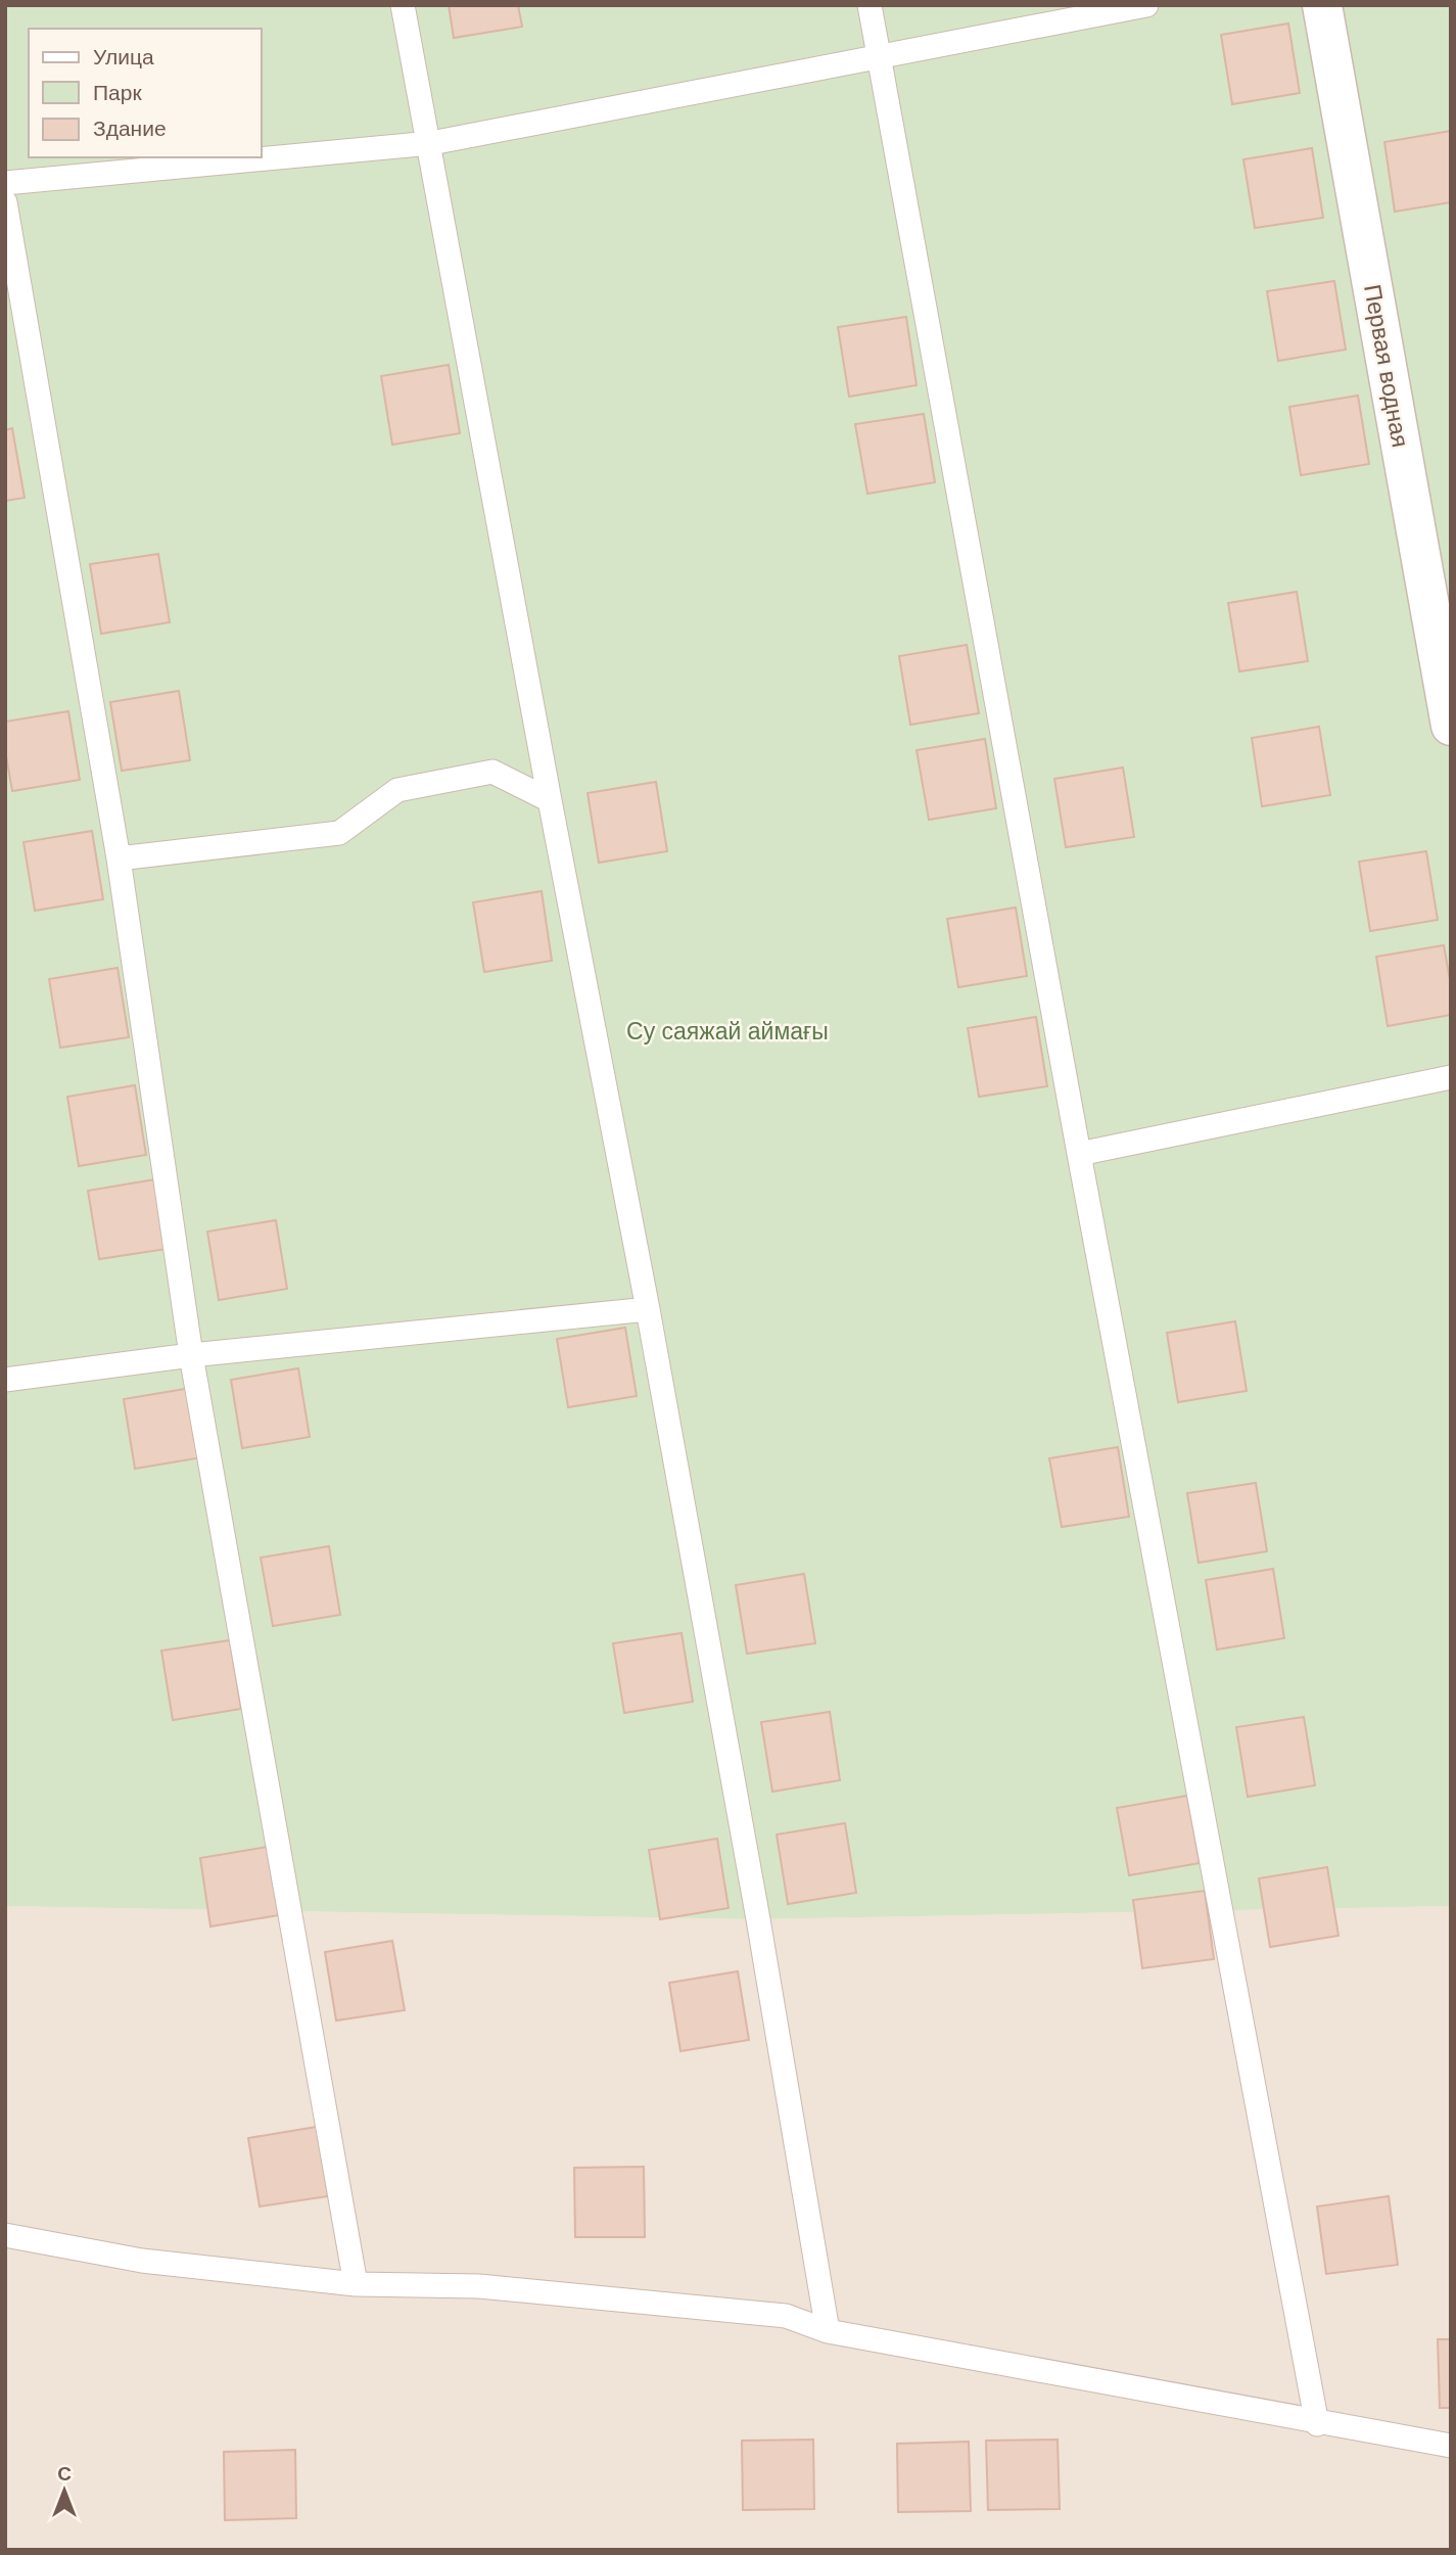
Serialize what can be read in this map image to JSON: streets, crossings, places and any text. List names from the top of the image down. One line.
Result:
{"streets":{"street":["Первая водная"]},"parks":["Су саяжай аймағы"],"legend":["Улица","Парк","Здание"],"north":"top"}
